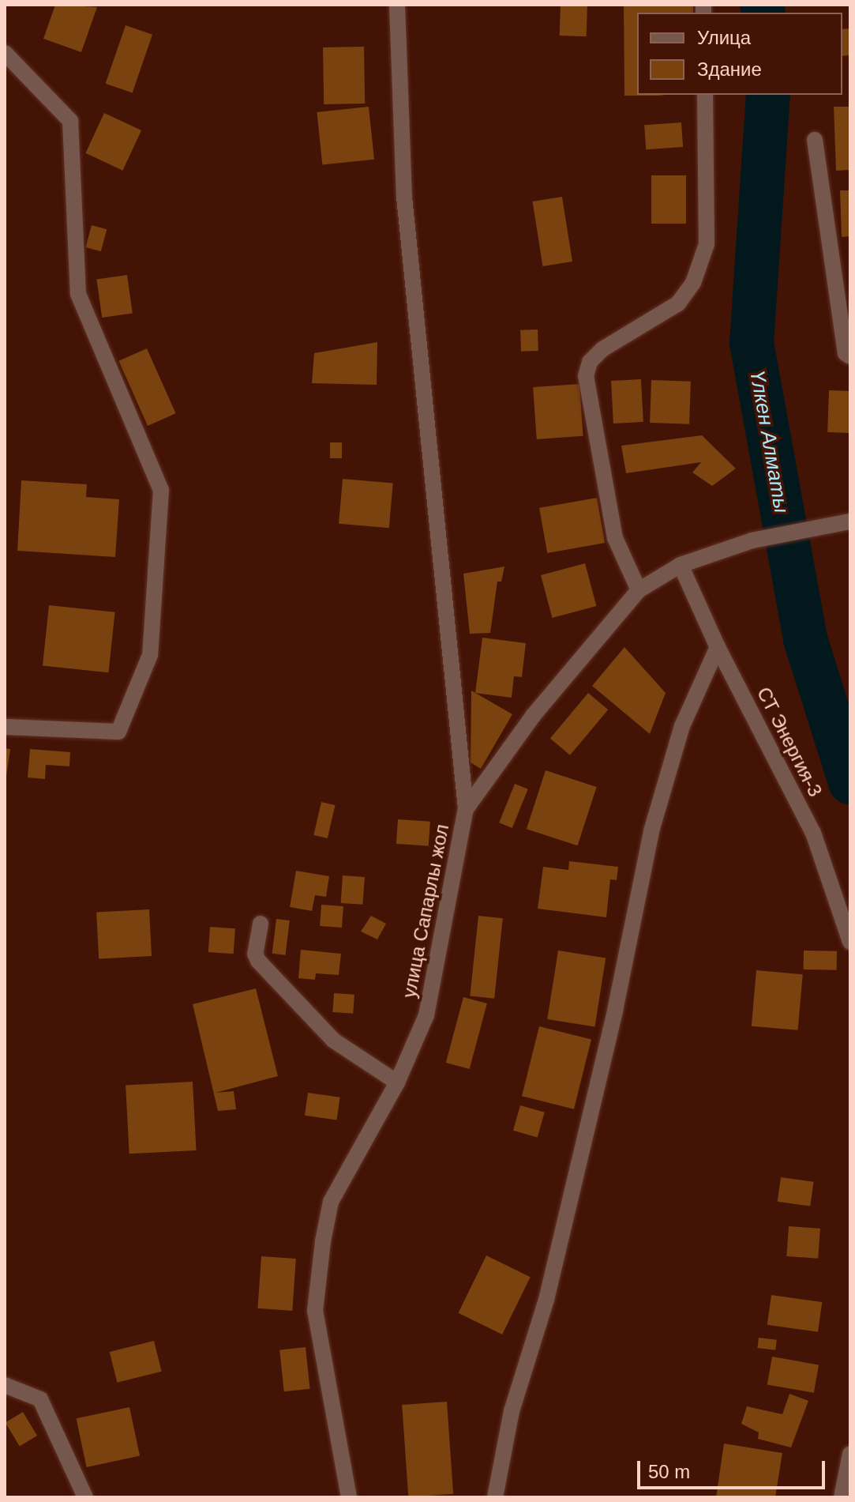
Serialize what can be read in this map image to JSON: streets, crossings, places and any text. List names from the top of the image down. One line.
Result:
{"streets":{"street":["СТ Энергия-3","улица Сапарлы жол"]},"crossings":[["СТ Энергия-3","улица Сапарлы жол"]],"water":["Үлкен Алматы"],"legend":["Улица","Здание"],"scale_bar":"50 m"}
